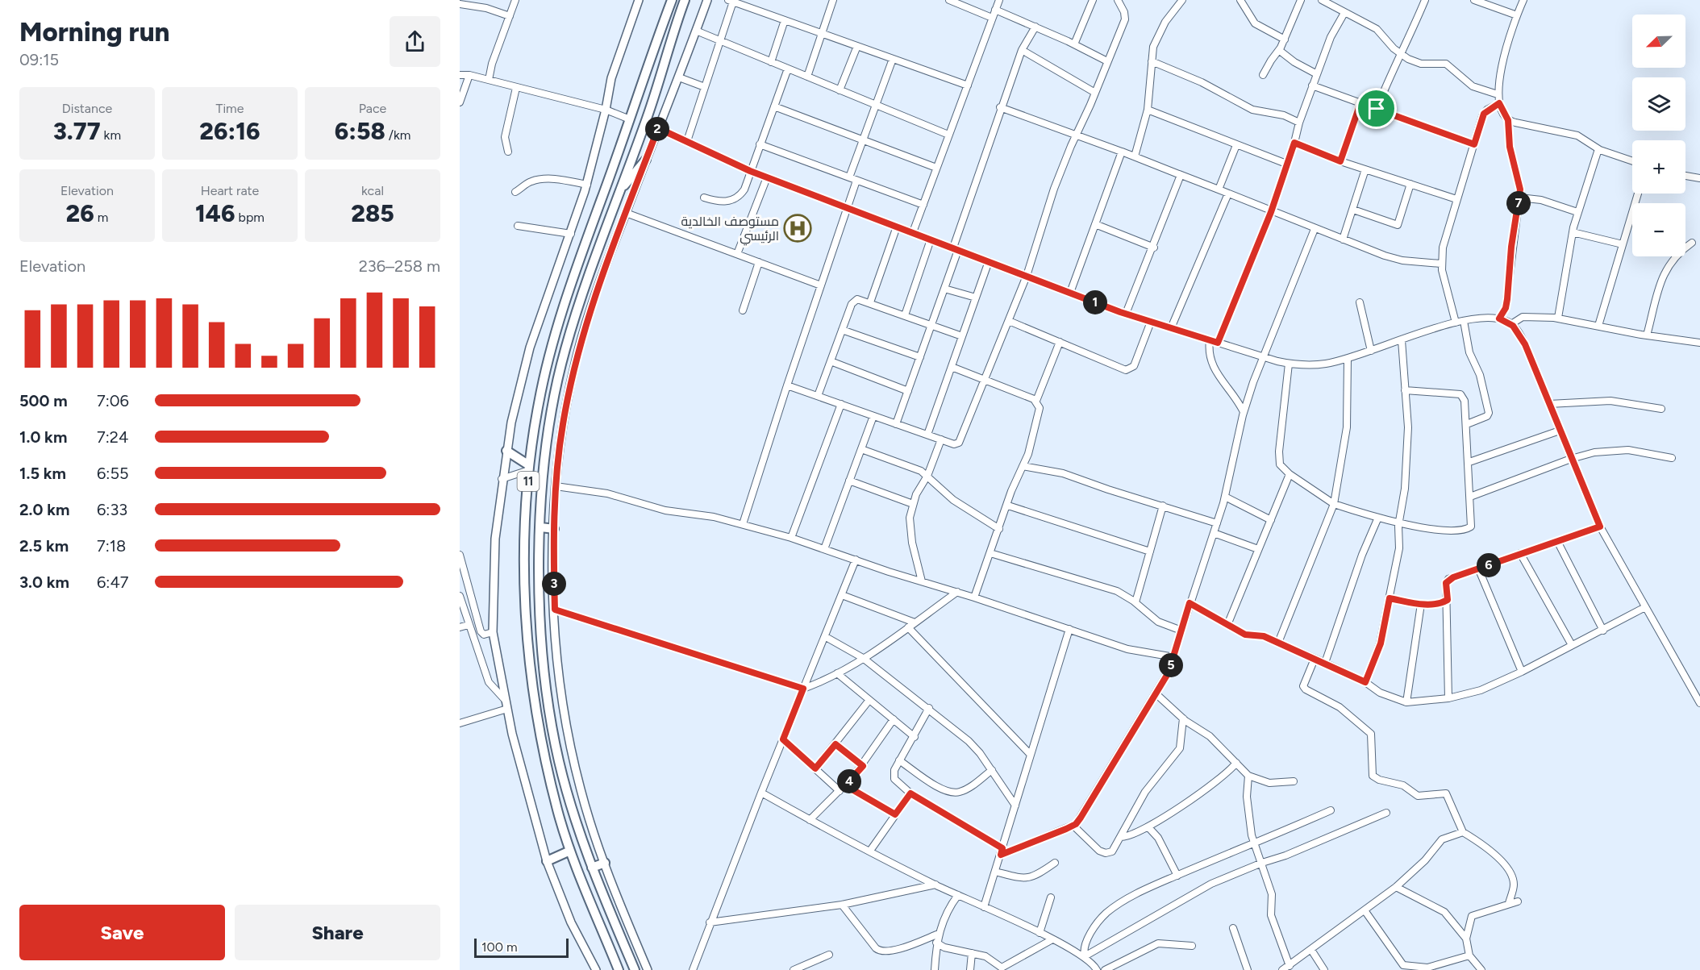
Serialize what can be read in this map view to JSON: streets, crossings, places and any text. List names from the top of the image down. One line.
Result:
{"streets":{"highway":["11"]},"places":{"hospital":["مستوصف الخالدية الرئيسي"]},"scale_bar":"100 m","north":"bottom left","page":{"heading":["Morning run","09:15"],"map_buttons":["+","−"],"stats":[["Distance","3.77 km"],["Time","26:16"],["Pace","6:58 /km"],["Elevation","26 m"],["Heart rate","146 bpm"],["kcal","285"]],"pins":["2","7","1","6","3","5","4"],"chart":["Elevation","236–258 m"],"list":[{"name":"500 m","note":"7:06"},{"name":"1.0 km","note":"7:24"},{"name":"1.5 km","note":"6:55"},{"name":"2.0 km","note":"6:33"},{"name":"2.5 km","note":"7:18"},{"name":"3.0 km","note":"6:47"}],"buttons":["Save","Share"],"scale":"100 m"}}
